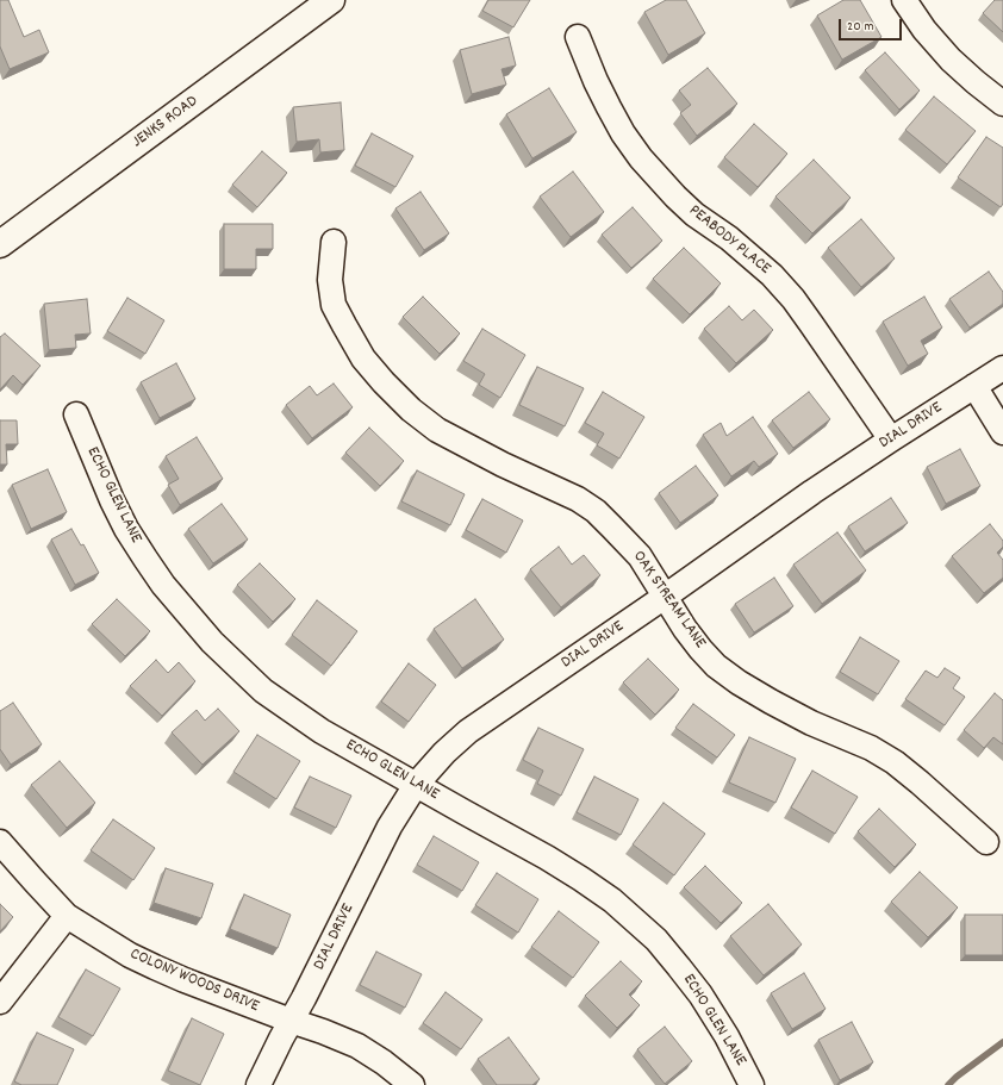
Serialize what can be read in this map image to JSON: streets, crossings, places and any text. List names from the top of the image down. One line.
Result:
{"streets":{"street":["JENKS ROAD","PEABODY PLACE","DIAL DRIVE","ECHO GLEN LANE","OAK STREAM LANE","COLONY WOODS DRIVE"]},"crossings":[["PEABODY PLACE","DIAL DRIVE"],["DIAL DRIVE","ECHO GLEN LANE"],["DIAL DRIVE","OAK STREAM LANE"],["DIAL DRIVE","COLONY WOODS DRIVE"]],"scale_bar":"20 m"}
